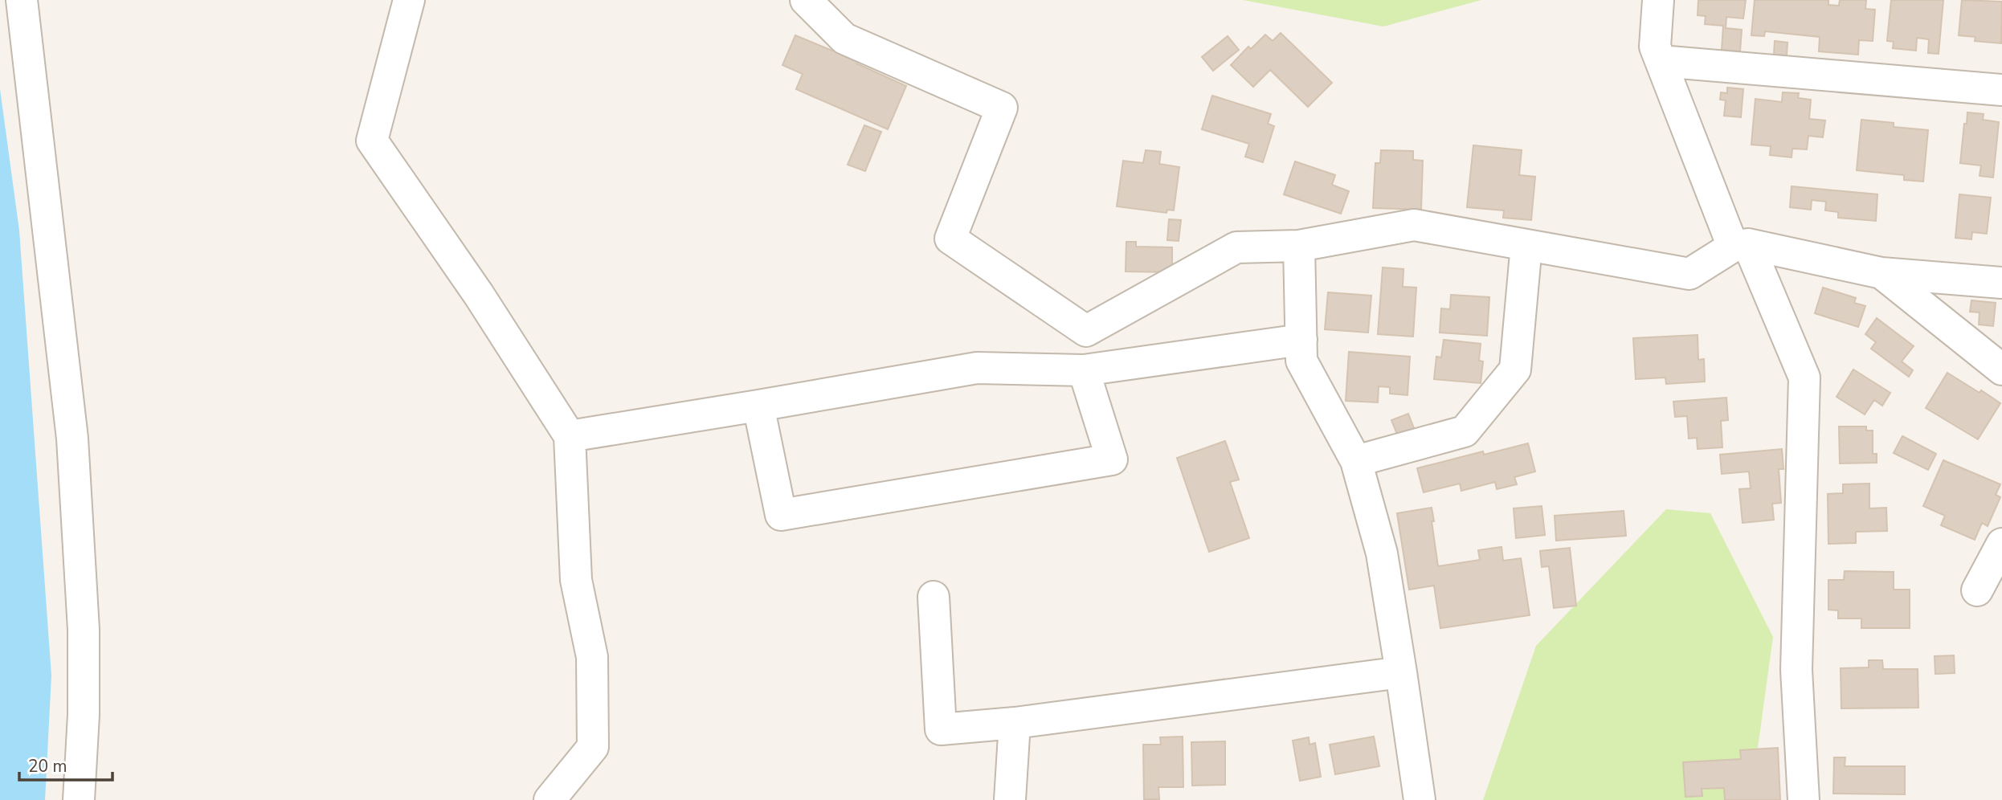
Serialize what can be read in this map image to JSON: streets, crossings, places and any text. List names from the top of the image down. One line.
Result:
{"scale_bar":"20 m"}
